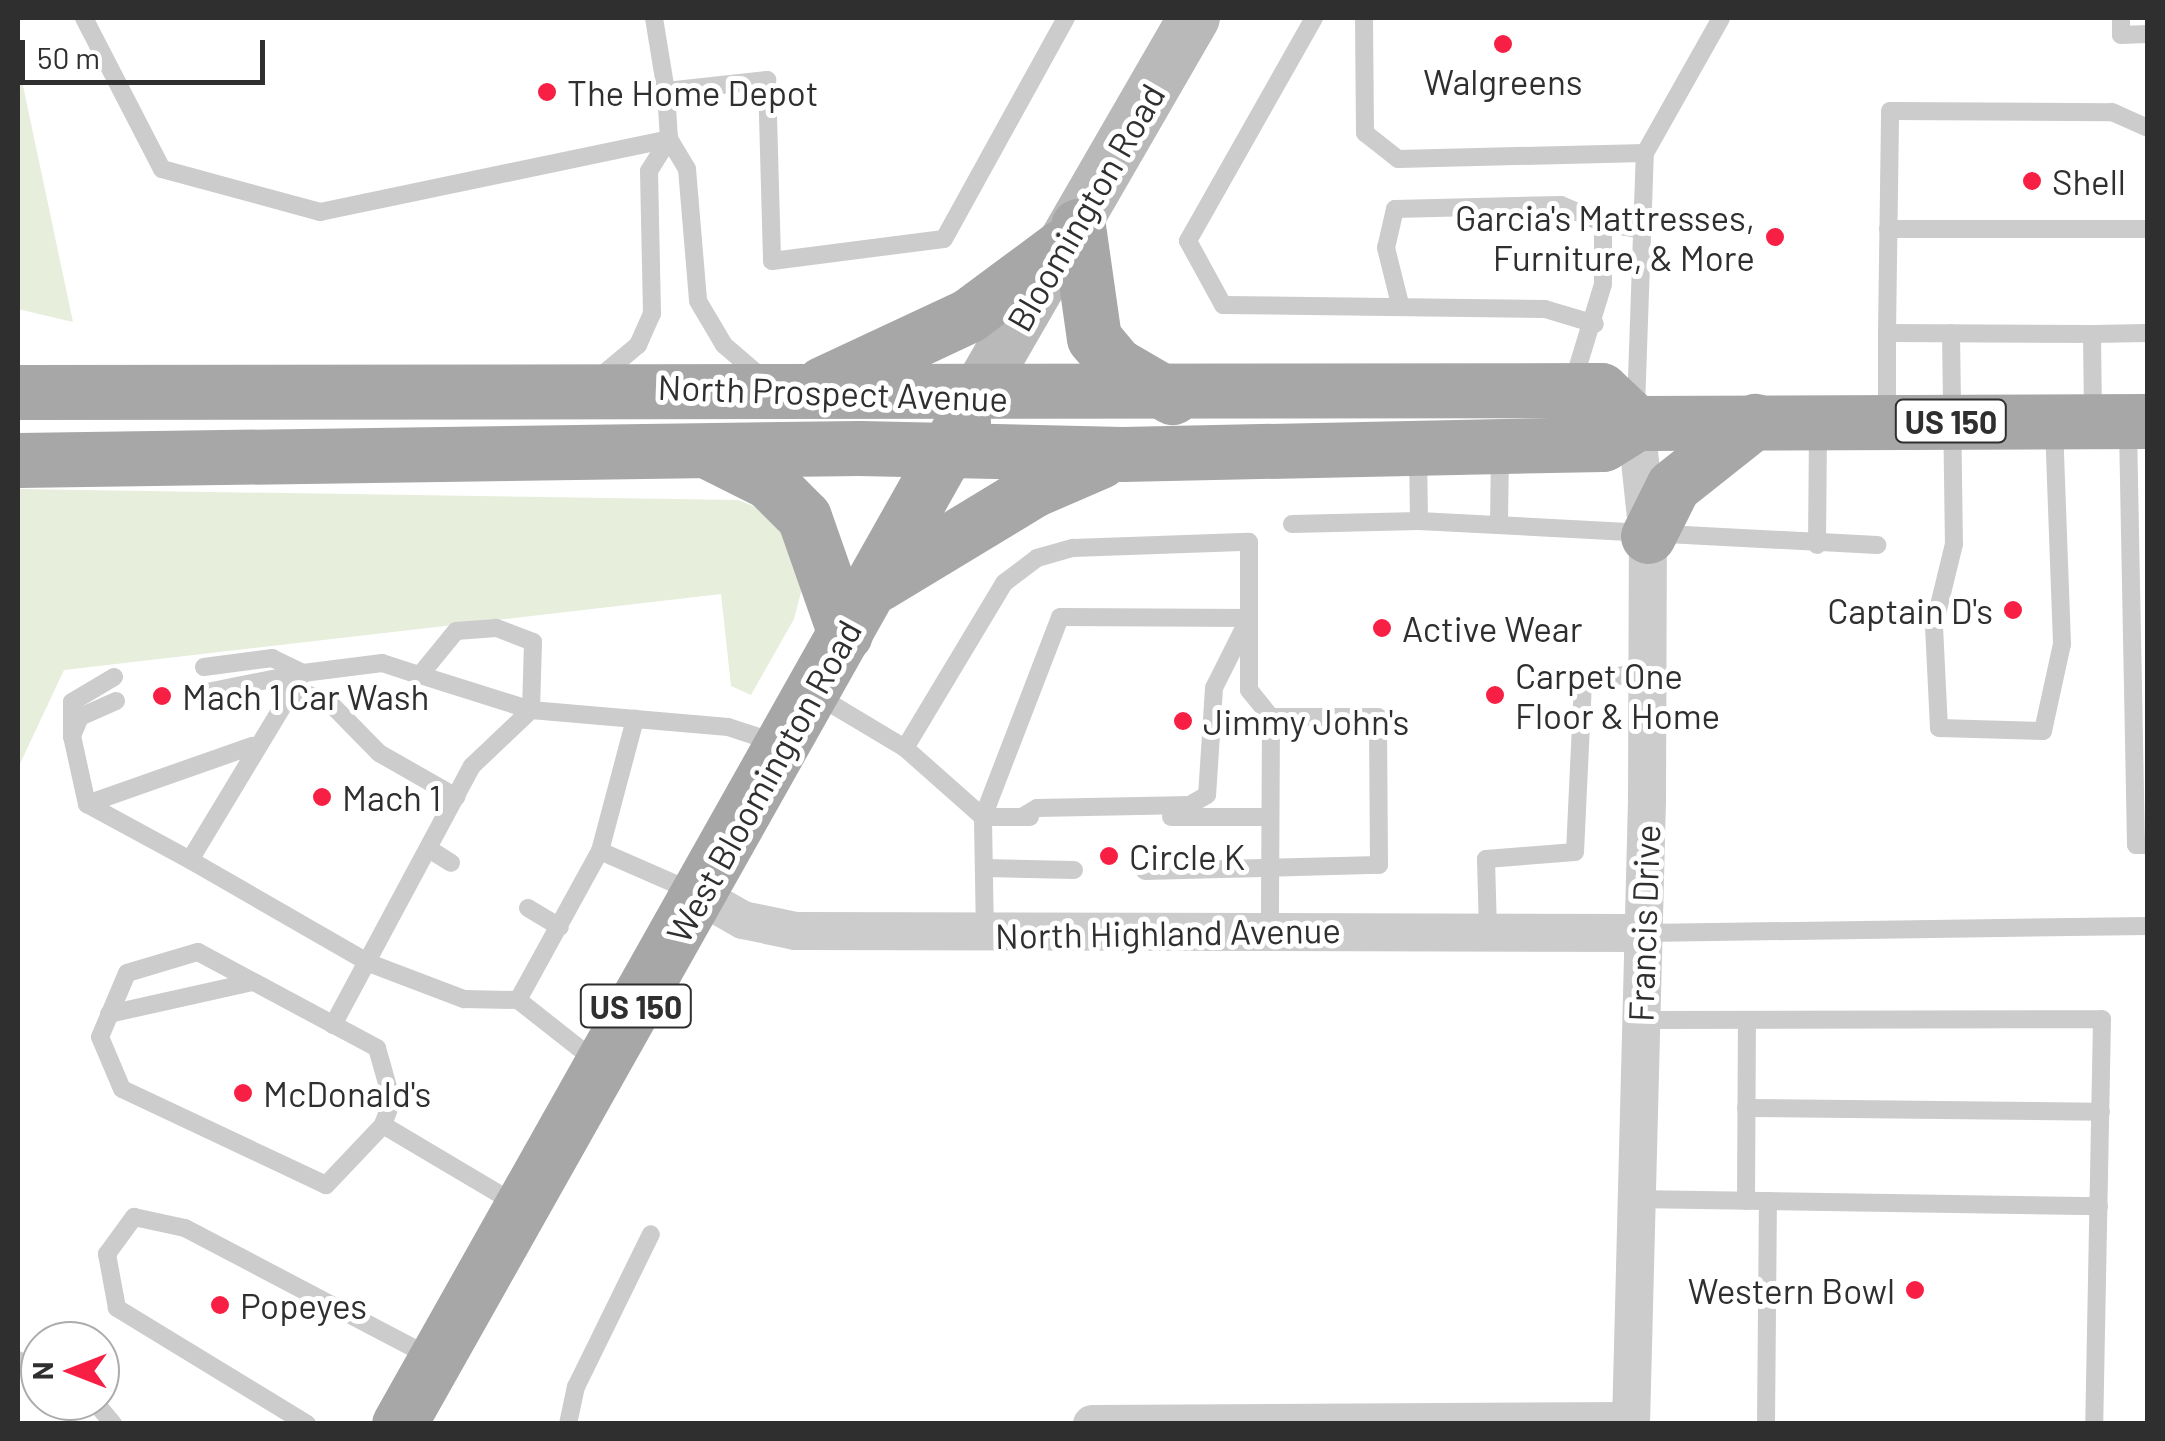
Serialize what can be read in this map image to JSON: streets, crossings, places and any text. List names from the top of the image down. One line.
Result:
{"streets":{"main road":["Bloomington Road","North Prospect Avenue","US 150","West Bloomington Road"],"street":["Francis Drive","North Highland Avenue"]},"crossings":[["Bloomington Road","North Prospect Avenue"],["Bloomington Road","West Bloomington Road"],["North Prospect Avenue","West Bloomington Road"],["North Prospect Avenue","Francis Drive"],["West Bloomington Road","North Highland Avenue"],["Francis Drive","North Highland Avenue"]],"places":["Walgreens","The Home Depot","Shell","Garcia's Mattresses, Furniture, & More","Captain D's","Active Wear","Carpet One Floor & Home","Mach 1 Car Wash","Jimmy John's","Mach 1","Circle K","McDonald's","Western Bowl","Popeyes"],"scale_bar":"50 m","north":"left"}
